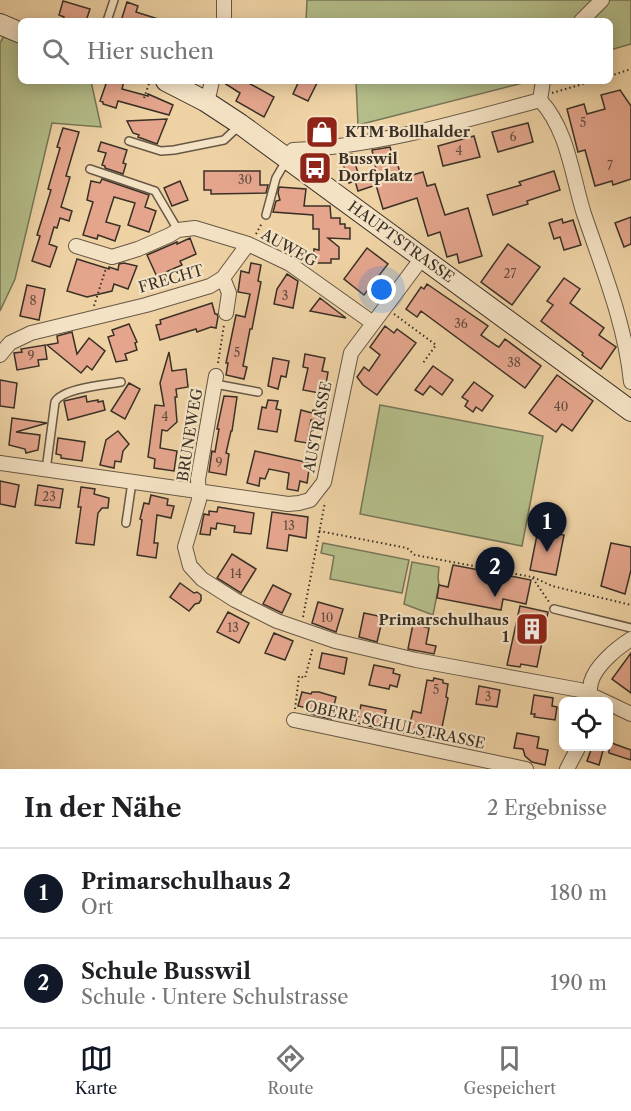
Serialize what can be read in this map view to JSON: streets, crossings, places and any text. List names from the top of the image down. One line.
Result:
{"streets":{"street":["HAUPTSTRASSE","AUWEG","FRECHT","AUSTRASSE","BRUNEWEG","OBERE SCHULSTRASSE"]},"crossings":[["HAUPTSTRASSE","AUSTRASSE"],["AUWEG","FRECHT"],["AUWEG","AUSTRASSE"],["AUSTRASSE","BRUNEWEG"]],"places":{"shop":["KTM Bollhalder"],"bus stop":["Busswil Dorfplatz"],"building":["Primarschulhaus 1"]},"house_numbers":["5","6","4","7","30","27","3","8","36","5","9","38","40","4","9","23","13","14","10","13","5","3"],"page":{"search":"Hier suchen","pins":["1","2"],"heading":["In der Nähe","2 Ergebnisse"],"list":[{"mark":"1","name":"Primarschulhaus 2","note":"Ort","value":"180 m"},{"mark":"2","name":"Schule Busswil","note":"Schule · Untere Schulstrasse","value":"190 m"}],"nav":["Karte","Route","Gespeichert"]}}
